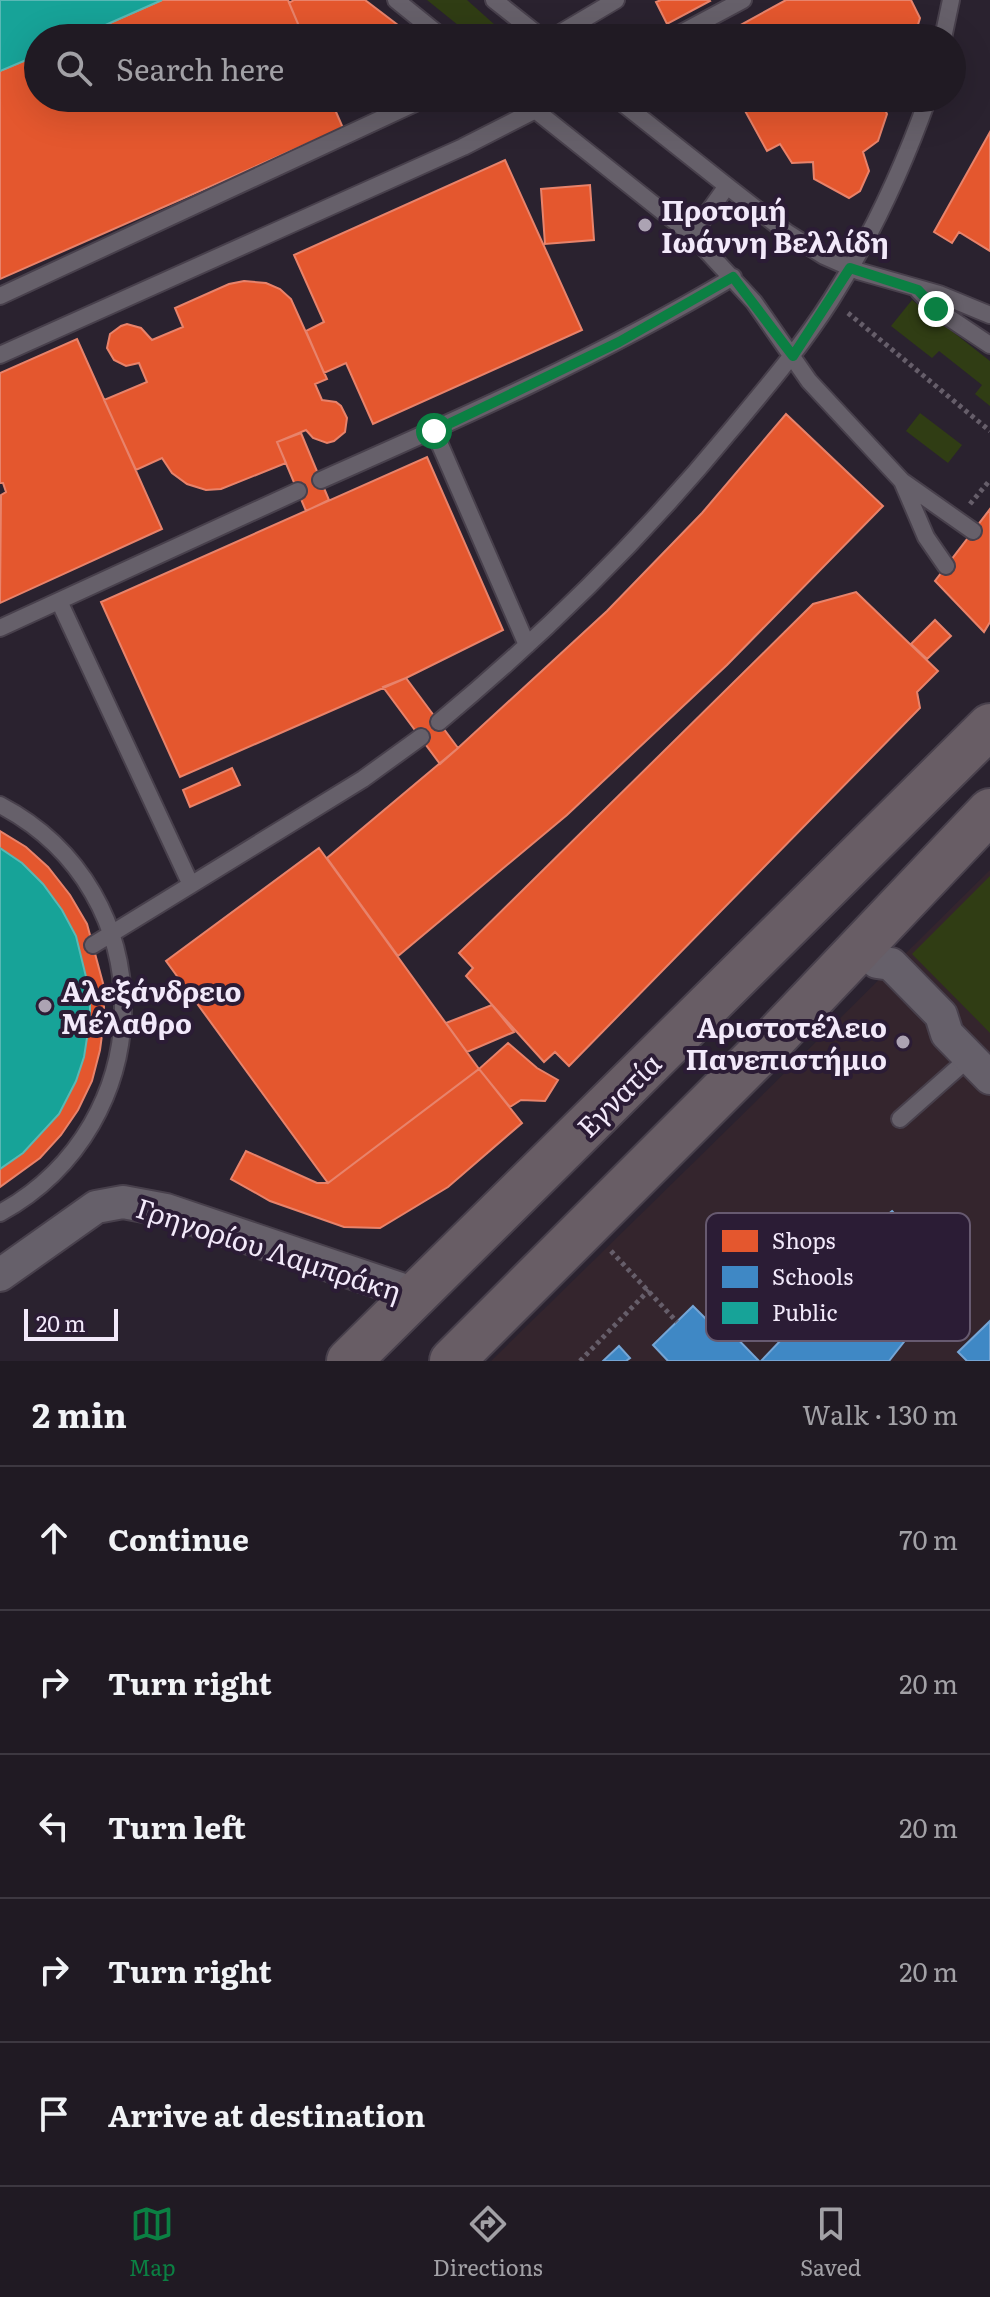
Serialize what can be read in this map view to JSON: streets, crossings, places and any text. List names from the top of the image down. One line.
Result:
{"streets":{"main road":["Εγνατία"],"street":["Γρηγορίου Λαμπράκη"]},"crossings":[["Εγνατία","Γρηγορίου Λαμπράκη"]],"places":["Προτομή Ιωάννη Βελλίδη","Αλεξάνδρειο Μέλαθρο","Αριστοτέλειο Πανεπιστήμιο"],"legend":["Shops","Schools","Public"],"scale_bar":"20 m","page":{"search":"Search here","scale":"20 m","heading":["2 min","Walk · 130 m"],"list":[["Continue","70 m"],["Turn right","20 m"],["Turn left","20 m"],["Turn right","20 m"],"Arrive at destination"],"nav":["Map","Directions","Saved"]}}
